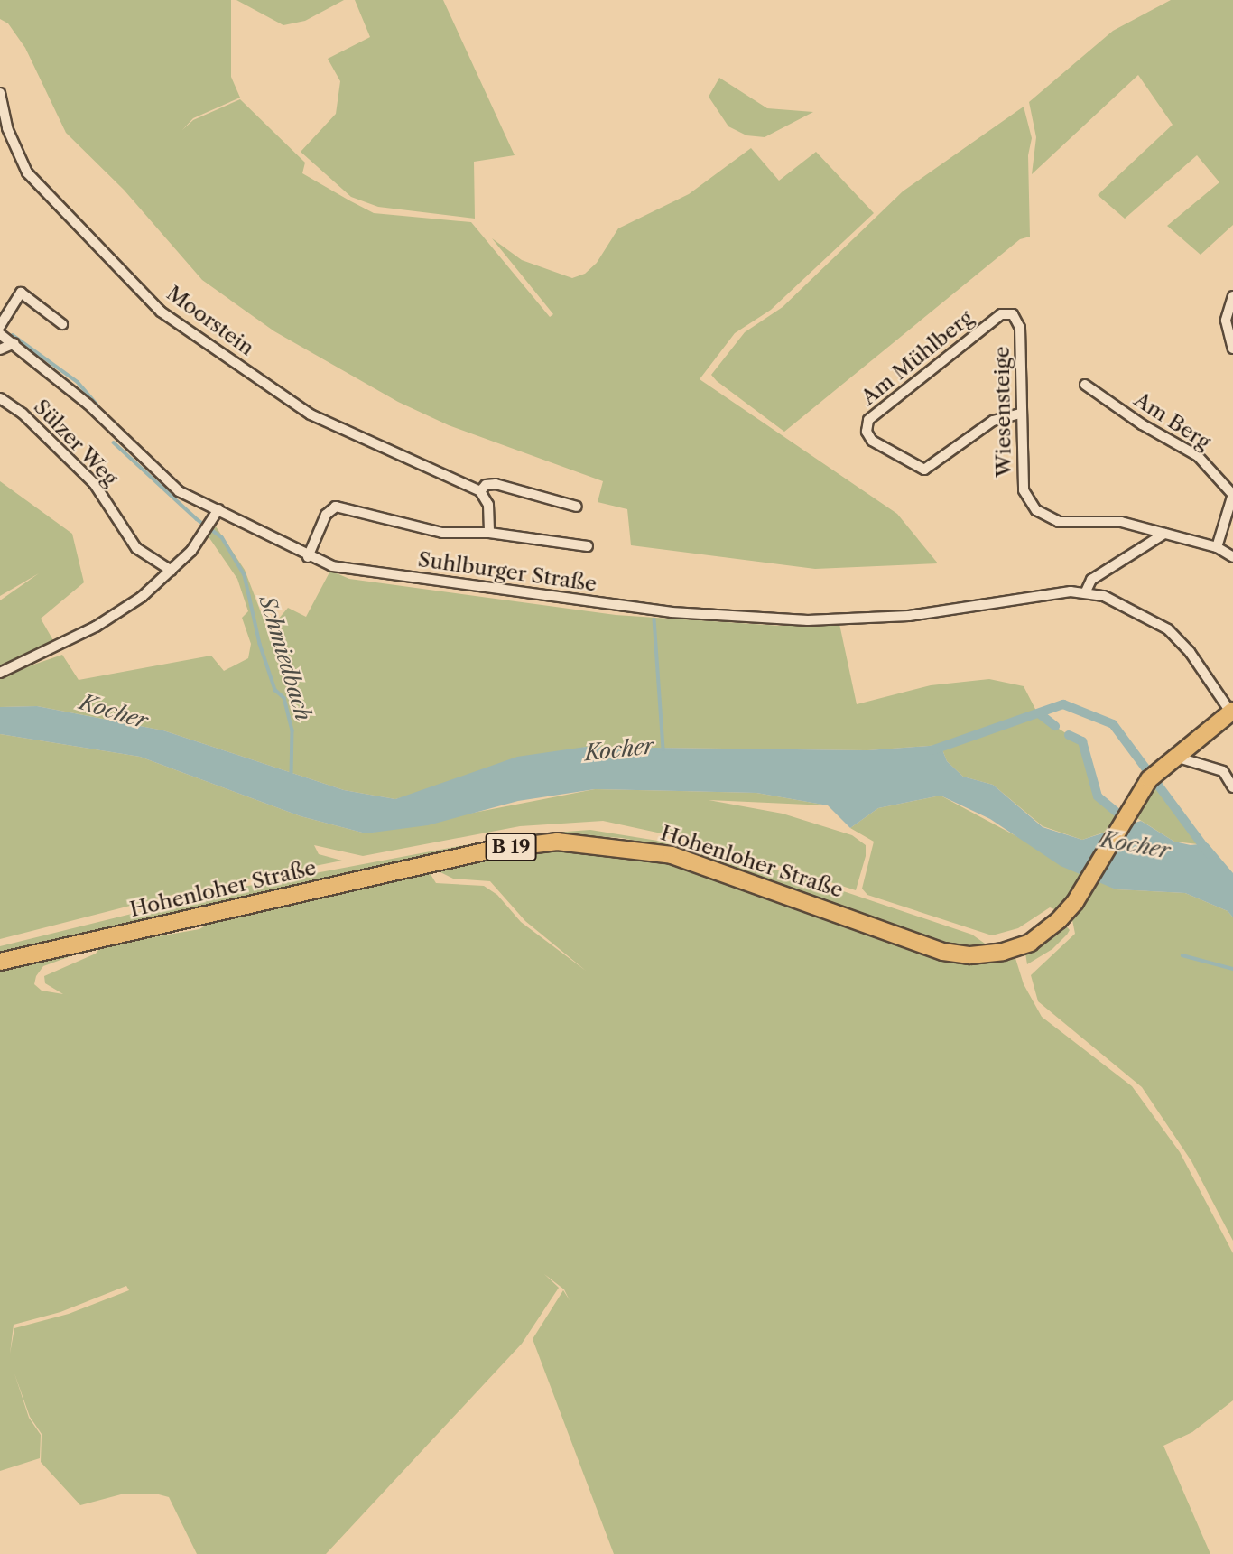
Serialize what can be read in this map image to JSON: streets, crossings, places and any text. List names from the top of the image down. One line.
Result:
{"streets":{"main road":["B 19","Hohenloher Straße"],"street":["Moorstein","Am Mühlberg","Wiesensteige","Am Berg","Sülzer Weg","Suhlburger Straße"]},"crossings":[["Am Mühlberg","Wiesensteige"],["Suhlburger Straße","Hohenloher Straße"]],"water":["Schmiedbach","Kocher"]}
